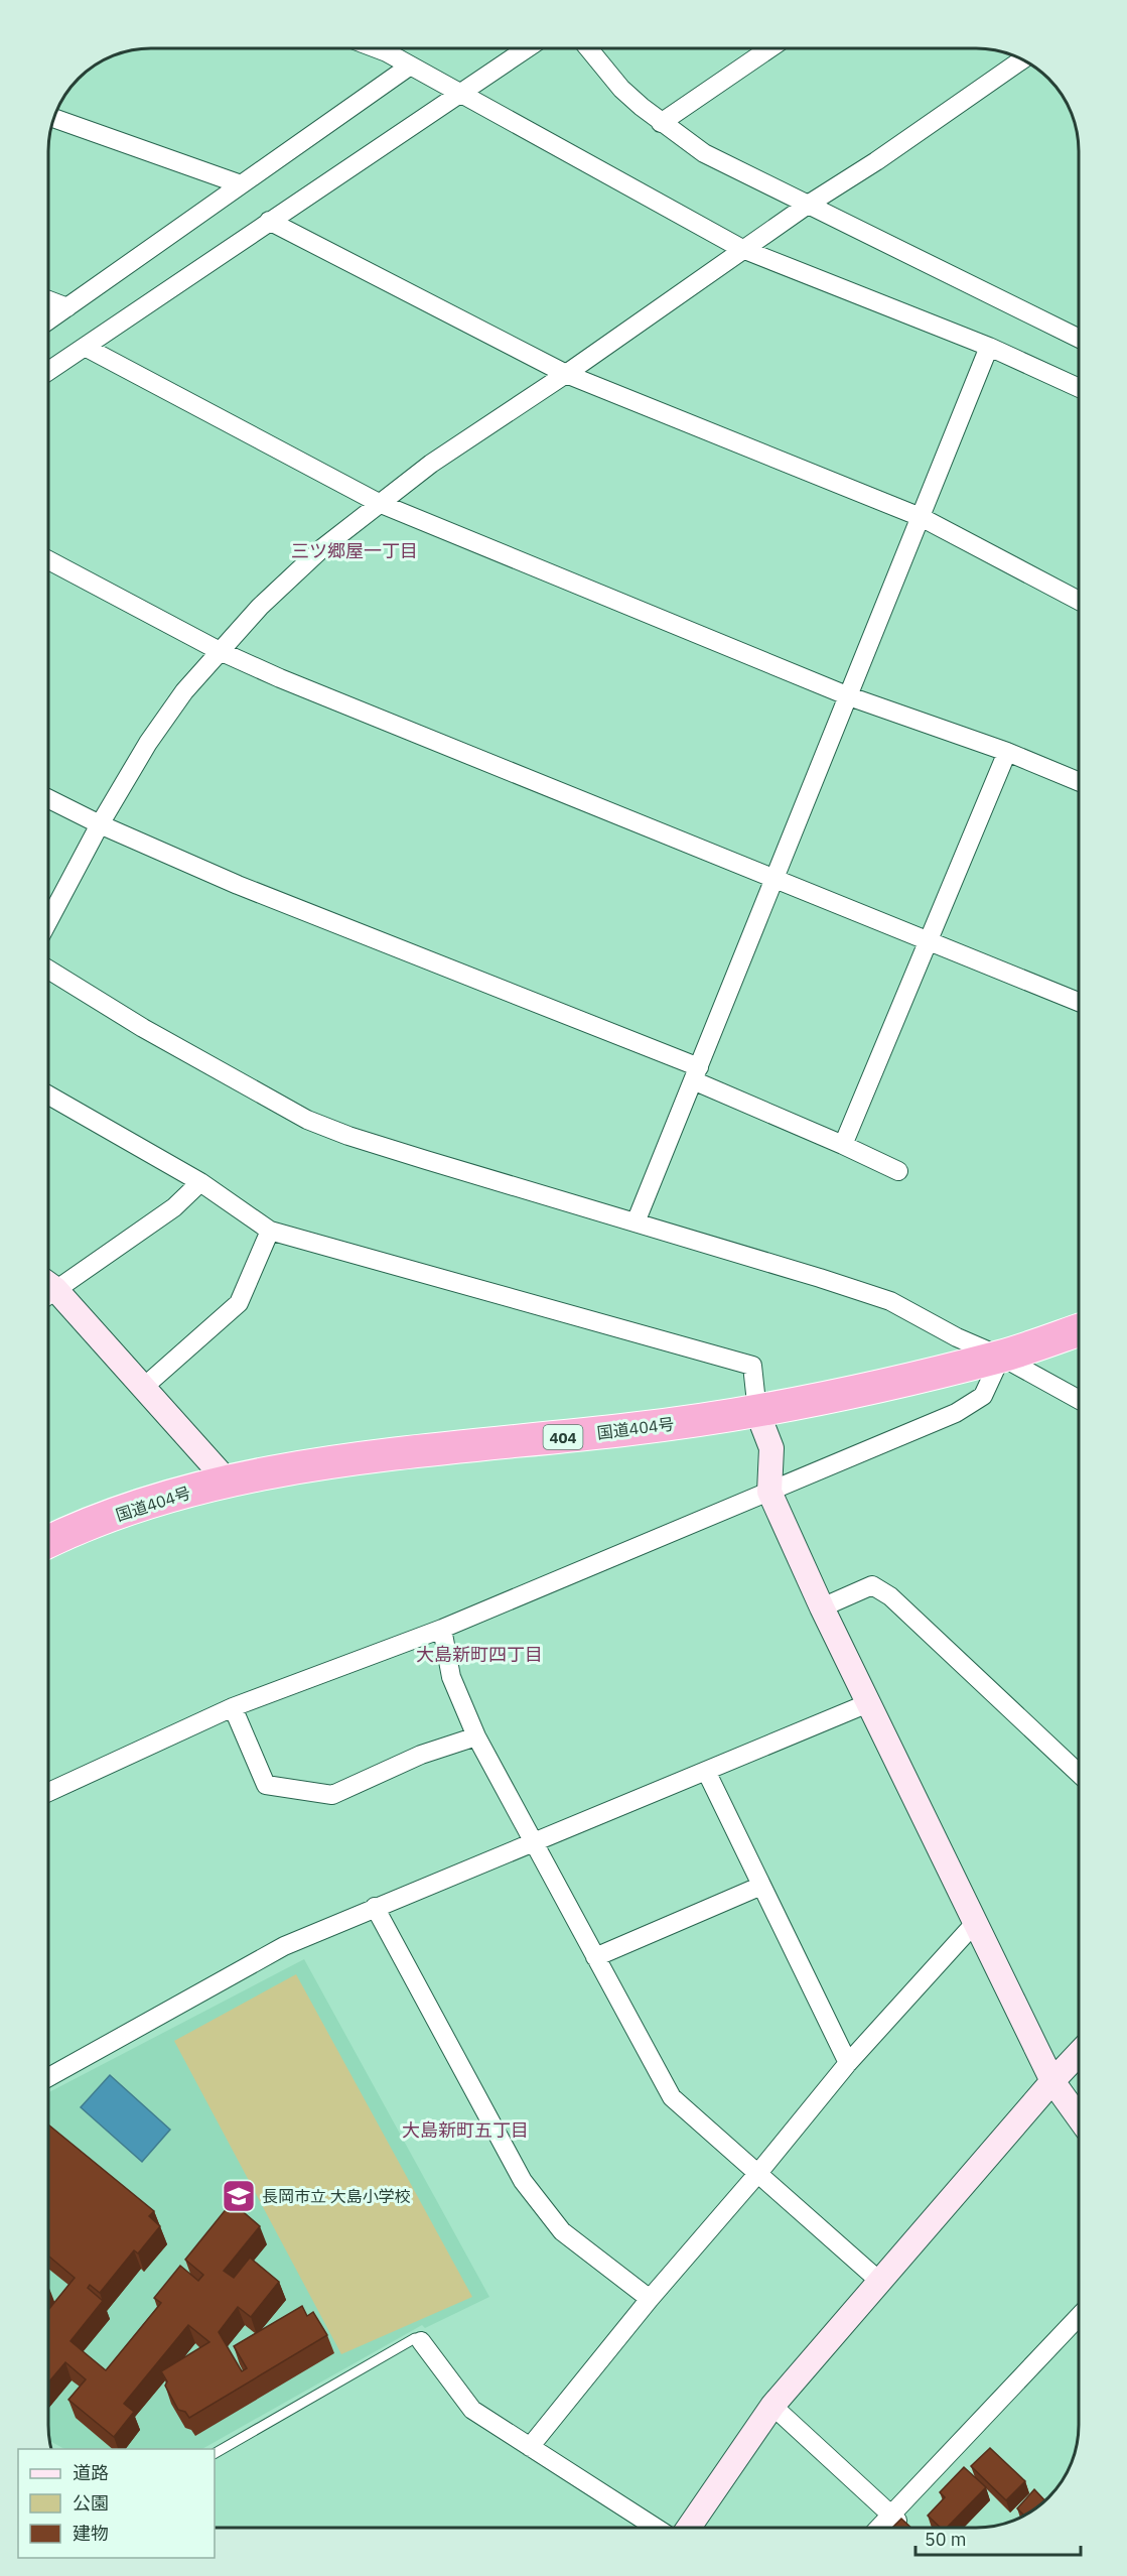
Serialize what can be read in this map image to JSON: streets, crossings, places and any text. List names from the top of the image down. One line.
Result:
{"streets":{"highway":["国道404号","404"]},"districts":["三ツ郷屋一丁目","大島新町四丁目","大島新町五丁目"],"places":{"school or university":["長岡市立 大島小学校"]},"legend":["道路","公園","建物"],"scale_bar":"50 m"}
